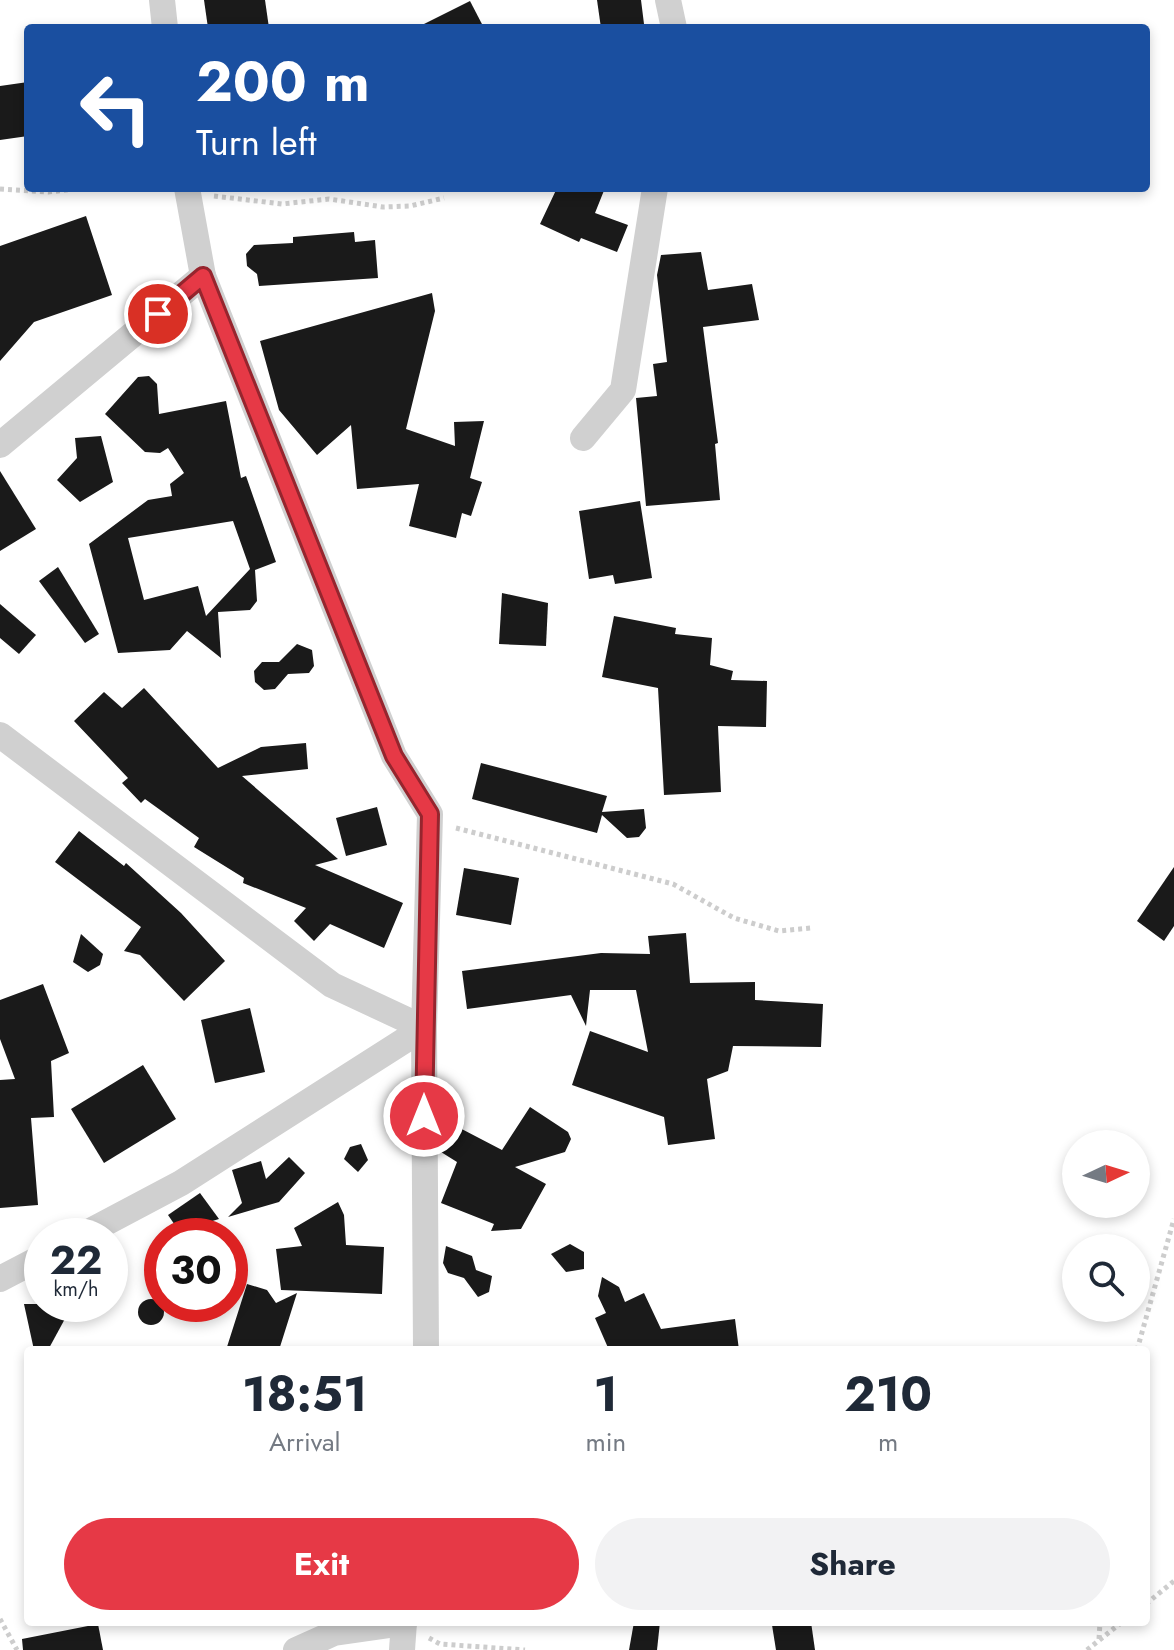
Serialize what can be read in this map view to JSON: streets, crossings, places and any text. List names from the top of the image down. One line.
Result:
{"north":"right","page":{"turn":["200 m","Turn left"],"speed":"22 km/h","limit":"30","eta":["18:51","Arrival","1","min","210","m"],"buttons":["Exit","Share"]}}
